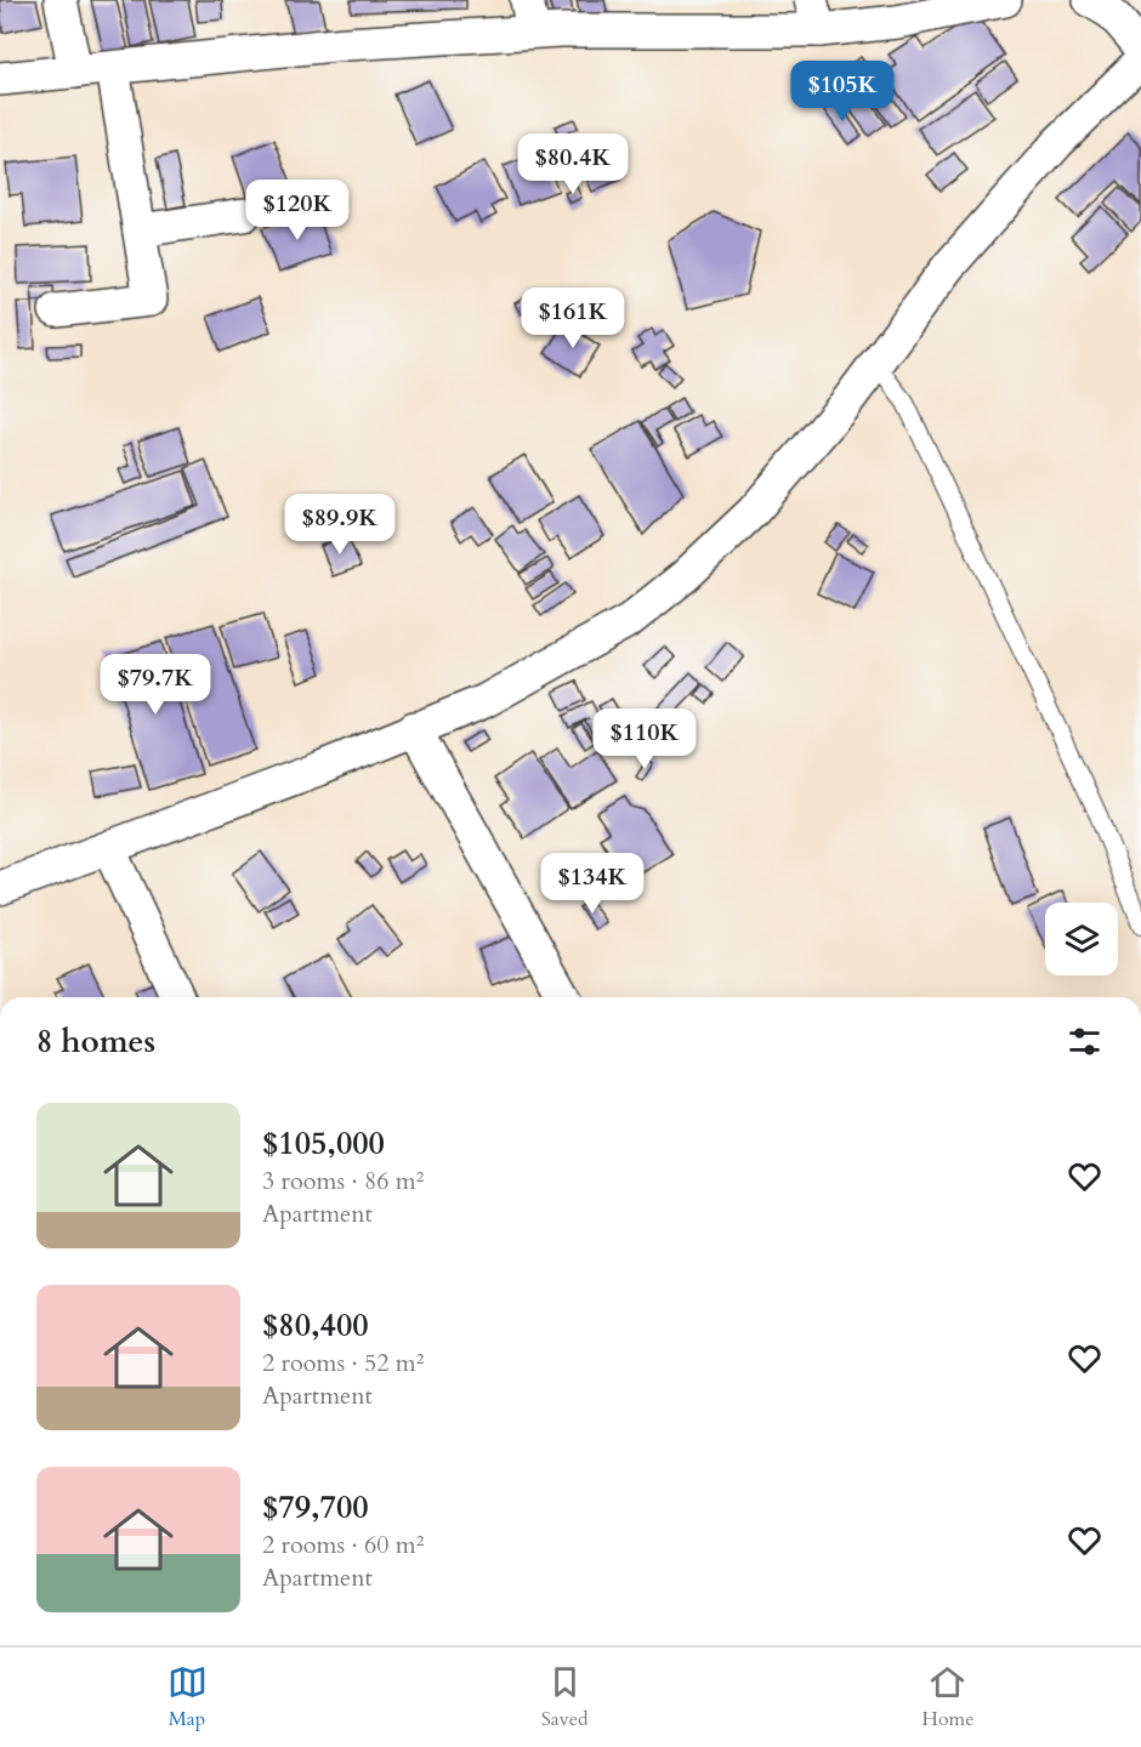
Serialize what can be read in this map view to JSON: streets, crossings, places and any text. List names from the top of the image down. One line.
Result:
{"page":{"price":["$105K","$80.4K","$120K","$161K","$89.9K","$79.7K","$110K","$134K"],"heading":"8 homes","list":[{"name":"$105,000","note":"3 rooms · 86 m² · Apartment"},{"name":"$80,400","note":"2 rooms · 52 m² · Apartment"},{"name":"$79,700","note":"2 rooms · 60 m² · Apartment"}],"tabs":["Map","Saved","Home"]}}
